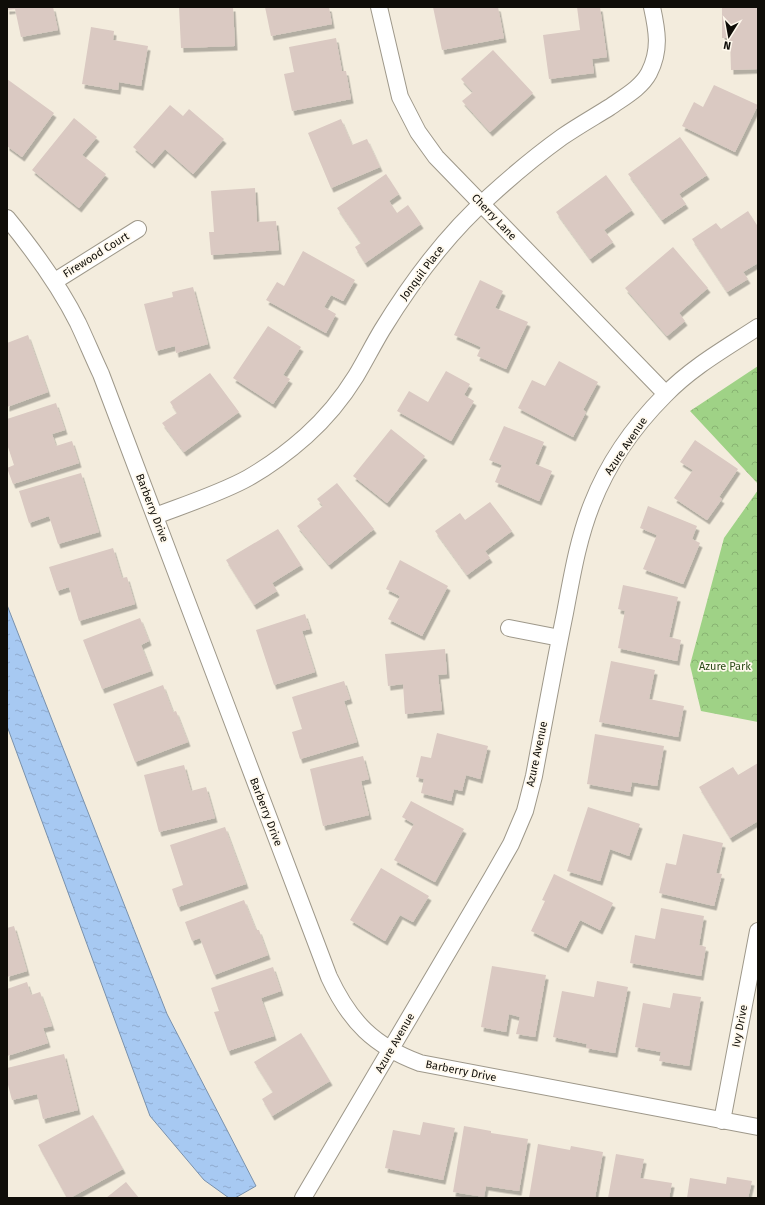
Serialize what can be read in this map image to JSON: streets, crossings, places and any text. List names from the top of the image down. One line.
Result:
{"streets":{"street":["Cherry Lane","Firewood Court","Jonquil Place","Azure Avenue","Barberry Drive","Ivy Drive"]},"crossings":[["Cherry Lane","Jonquil Place"],["Cherry Lane","Azure Avenue"],["Firewood Court","Barberry Drive"],["Jonquil Place","Barberry Drive"],["Azure Avenue","Barberry Drive"],["Barberry Drive","Ivy Drive"]],"parks":["Azure Park"],"north":"bottom"}
